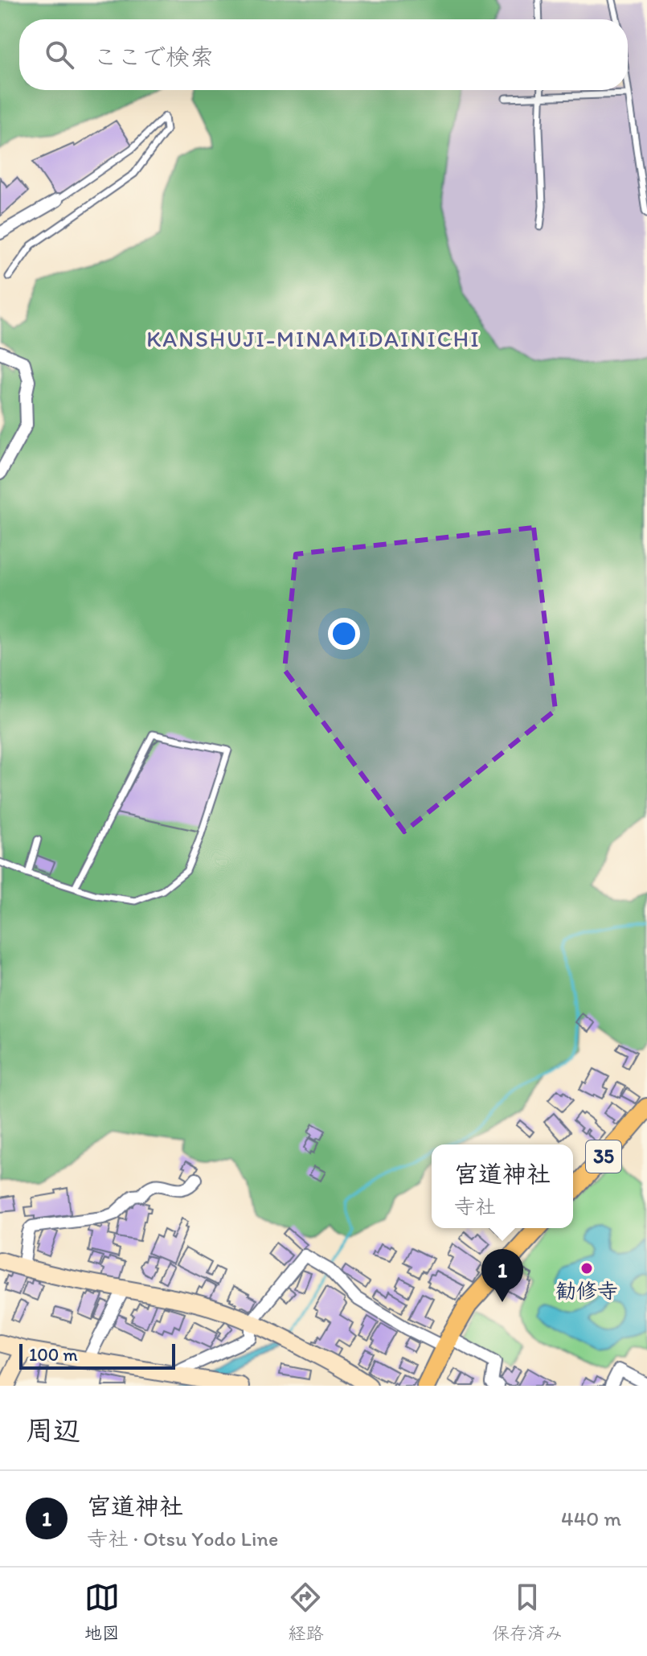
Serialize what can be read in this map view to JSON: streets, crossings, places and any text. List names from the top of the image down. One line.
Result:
{"streets":{"main road":["35"]},"districts":["KANSHUJI-MINAMIDAINICHI"],"places":["勧修寺"],"scale_bar":"100 m","page":{"search":"ここで検索","popup":["宮道神社","寺社"],"pins":"1","scale":"100 m","heading":"周辺","list":[{"mark":"1","name":"宮道神社","note":"寺社 · Otsu Yodo Line","value":"440 m"}],"nav":["地図","経路","保存済み"]}}
